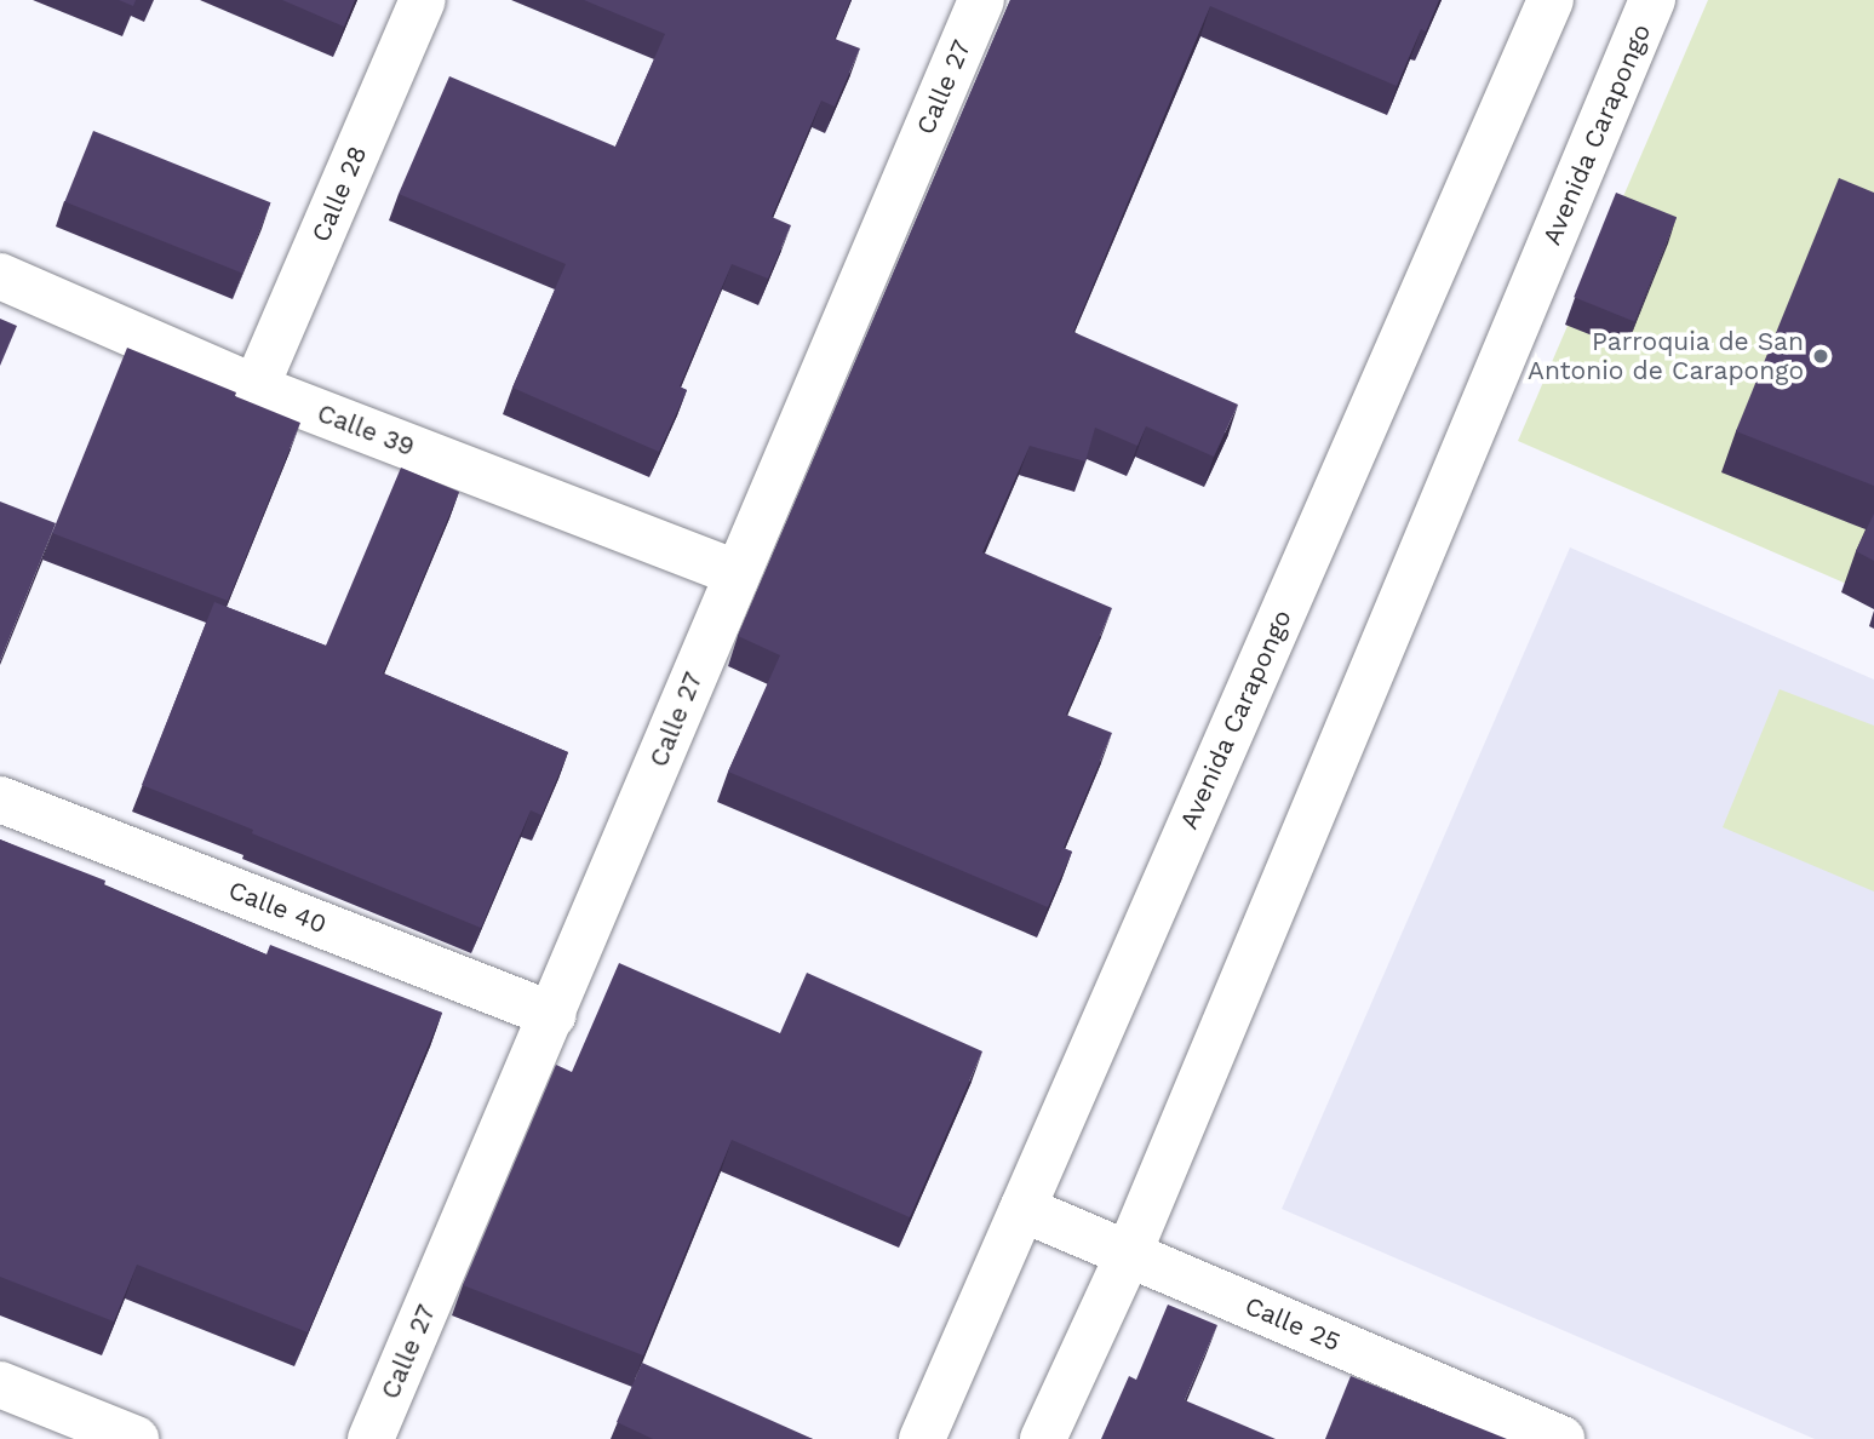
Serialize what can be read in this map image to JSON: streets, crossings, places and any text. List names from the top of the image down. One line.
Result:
{"streets":{"street":["Calle 27","Avenida Carapongo","Calle 28","Calle 39","Calle 40","Calle 25"]},"crossings":[["Calle 27","Calle 39"],["Calle 27","Calle 40"],["Avenida Carapongo","Calle 25"],["Calle 28","Calle 39"]],"places":["Parroquia de San Antonio de Carapongo"]}
